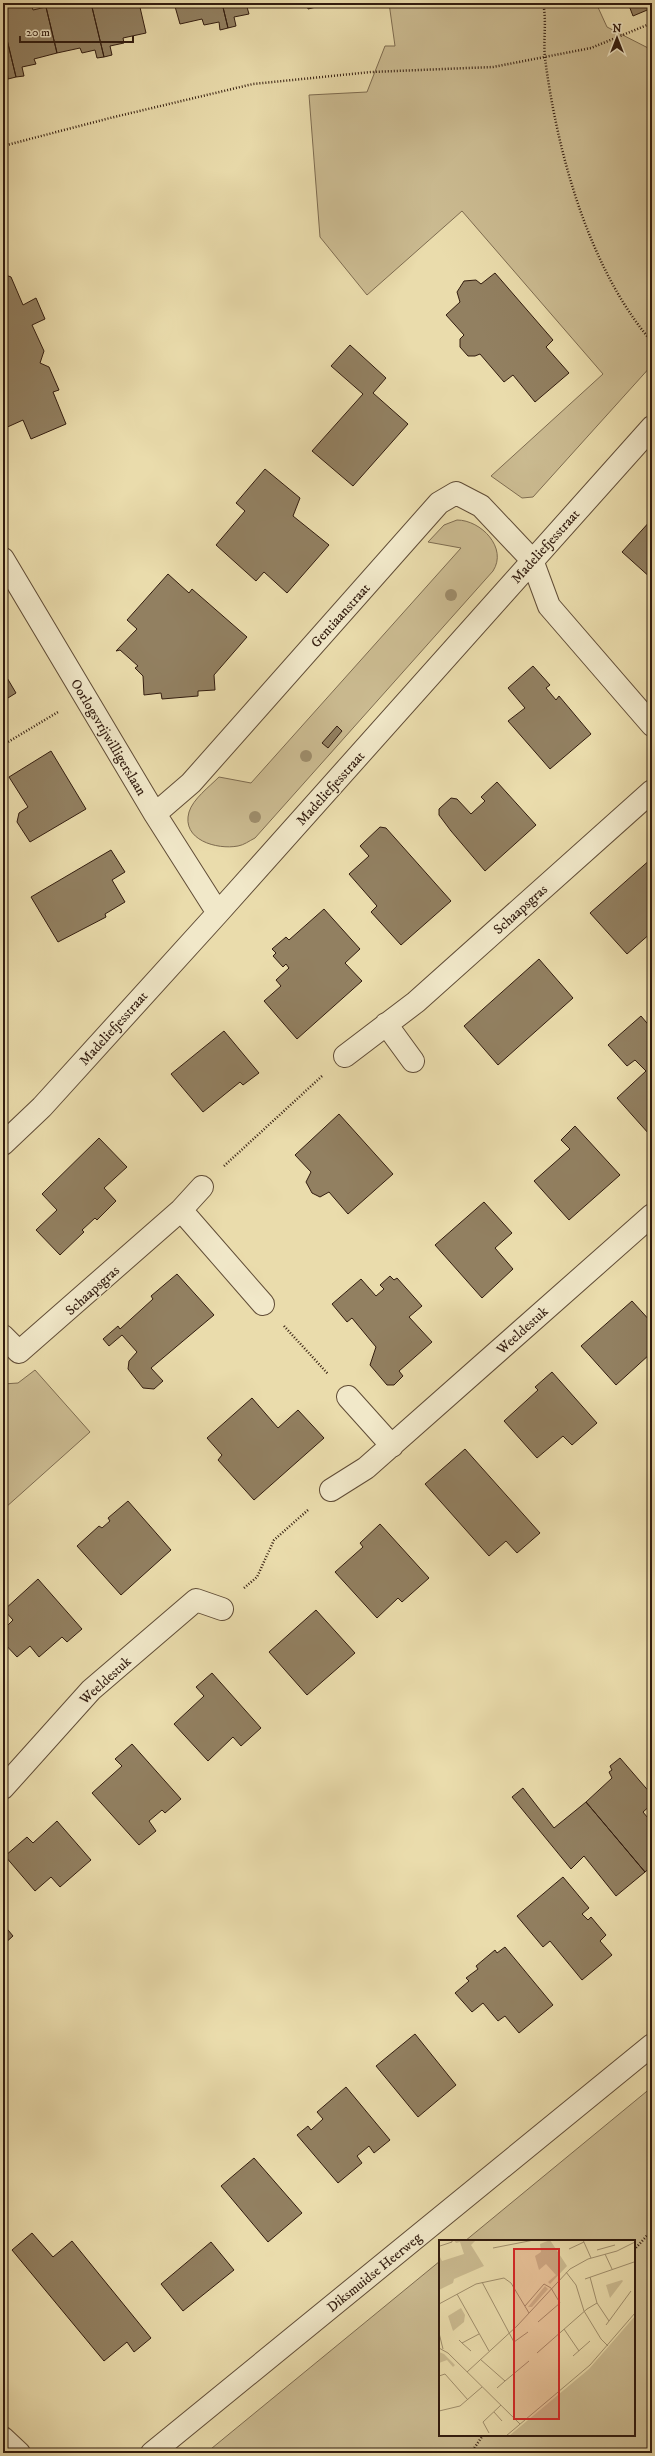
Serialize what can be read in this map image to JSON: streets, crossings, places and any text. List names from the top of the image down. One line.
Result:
{"streets":{"street":["Madeliefjesstraat","Gentiaanstraat","Oorlogsvrijwilligerslaan","Schaapsgras","Weeldestuk","Diksmuidse Heerweg"]},"crossings":[["Madeliefjesstraat","Gentiaanstraat"],["Madeliefjesstraat","Oorlogsvrijwilligerslaan"],["Gentiaanstraat","Oorlogsvrijwilligerslaan"]],"scale_bar":"20 m","north":"top"}
